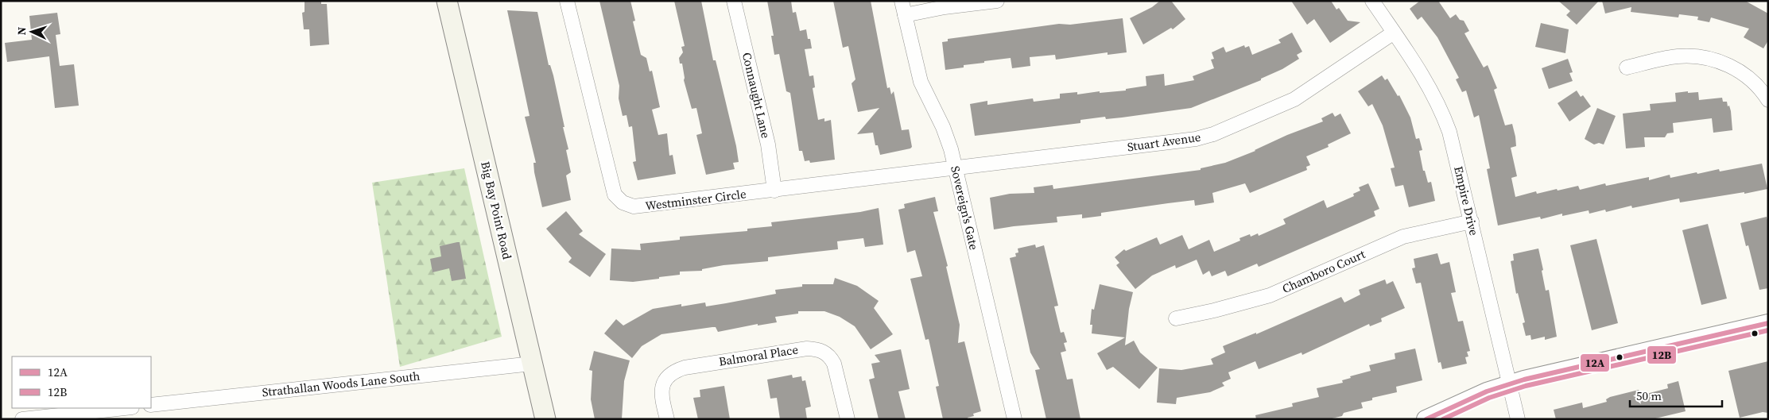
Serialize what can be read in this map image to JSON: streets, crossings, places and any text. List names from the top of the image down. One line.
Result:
{"streets":{"main road":["Big Bay Point Road"],"street":["Connaught Lane","Stuart Avenue","Westminster Circle","Empire Drive","Sovereign's Gate","Chamboro Court","Balmoral Place","Strathallan Woods Lane South"]},"crossings":[["Connaught Lane","Westminster Circle"],["Stuart Avenue","Westminster Circle"],["Stuart Avenue","Empire Drive"],["Stuart Avenue","Sovereign's Gate"],["Westminster Circle","Sovereign's Gate"],["Empire Drive","Chamboro Court"],["Big Bay Point Road","Strathallan Woods Lane South"]],"lines":["transit line 12A","transit line 12B"],"legend":["12A","12B"],"scale_bar":"50 m","north":"left"}
